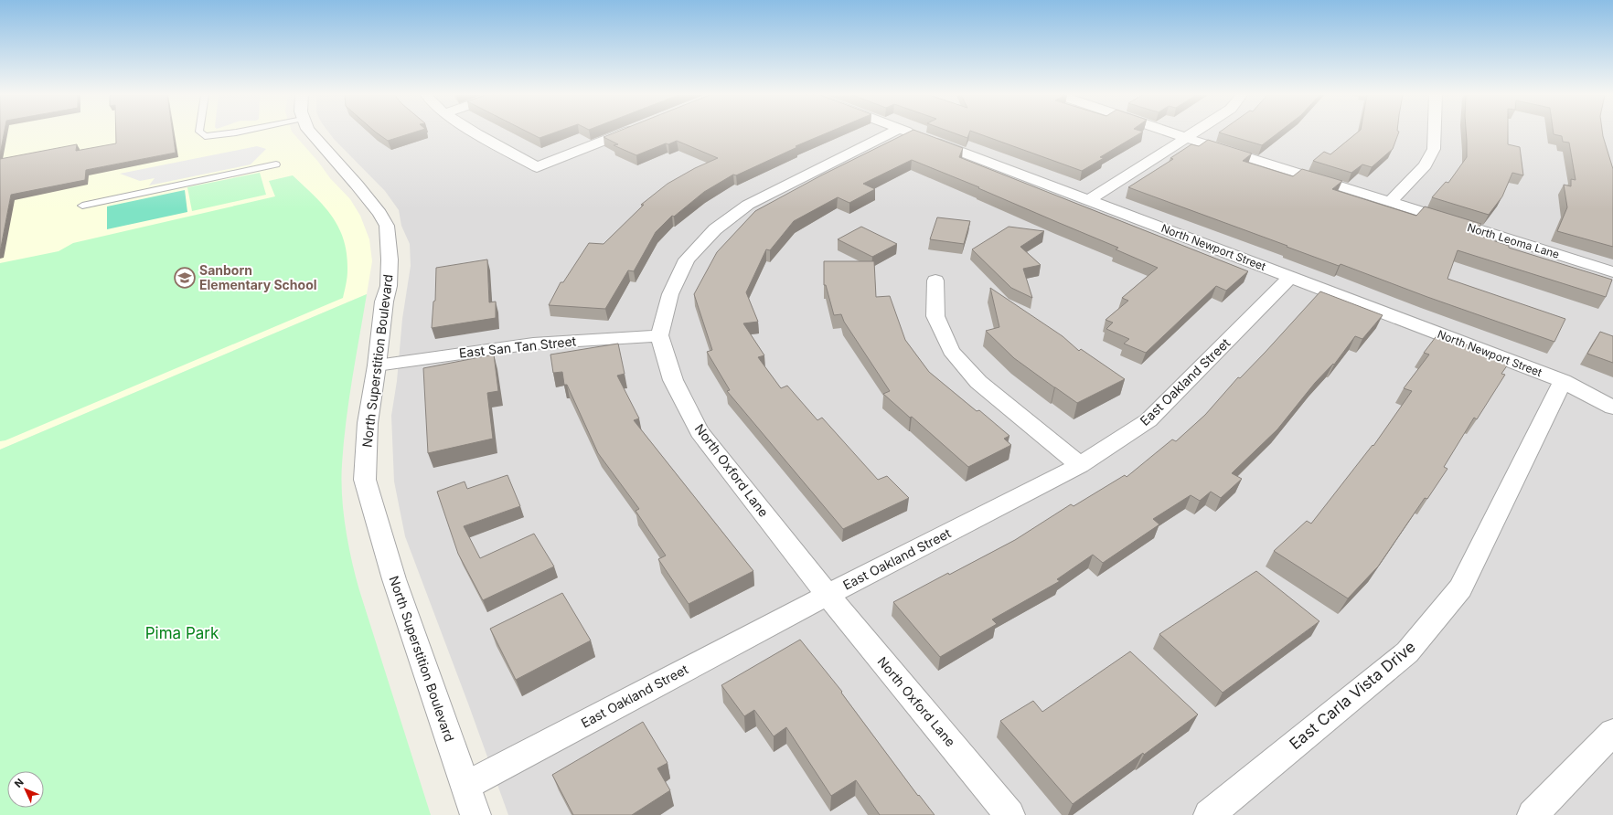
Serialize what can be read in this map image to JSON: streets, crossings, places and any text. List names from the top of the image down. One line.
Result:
{"streets":{"street":["North Leoma Lane","North Newport Street","East San Tan Street","North Superstition Boulevard","East Oakland Street","North Oxford Lane","East Carla Vista Drive"]},"crossings":[["North Newport Street","East Oakland Street"],["North Newport Street","East Carla Vista Drive"],["East San Tan Street","North Superstition Boulevard"],["East San Tan Street","North Oxford Lane"],["North Superstition Boulevard","East Oakland Street"],["East Oakland Street","North Oxford Lane"]],"parks":["Pima Park"],"places":{"school or university":["Sanborn Elementary School"]},"north":"top left"}
